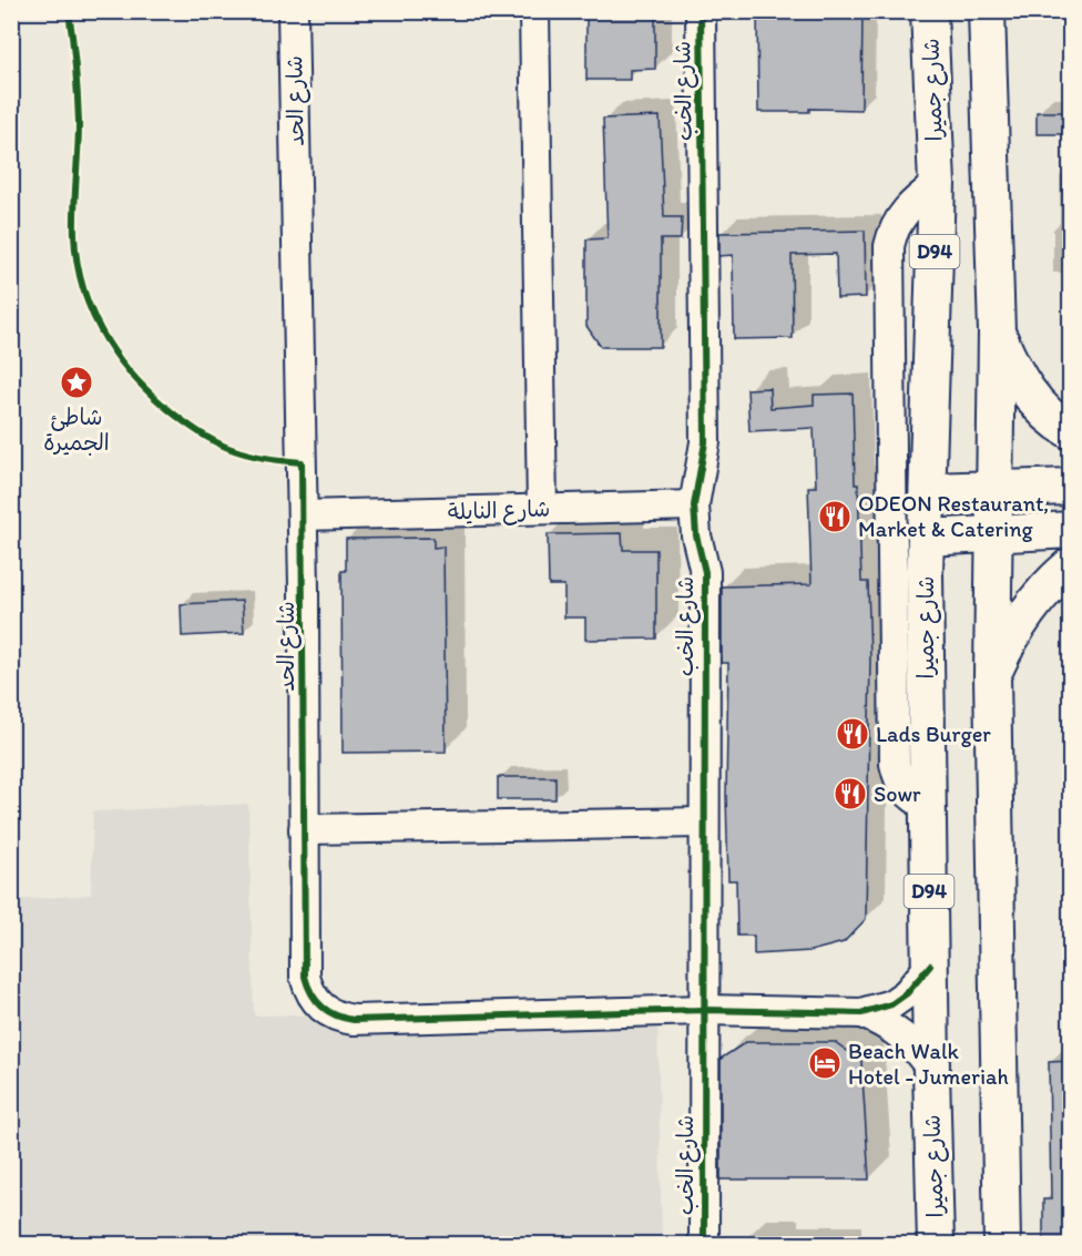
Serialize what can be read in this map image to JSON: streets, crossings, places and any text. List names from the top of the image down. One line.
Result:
{"streets":{"main road":["شارع جميرا","D94"],"street":["شارع الخب","شارع الحد","شارع النايلة"]},"crossings":[["شارع الخب","شارع الحد"],["شارع الخب","شارع النايلة"],["شارع الحد","شارع النايلة"]],"places":{"place":["شاطئ الجميرة"],"restaurant":["ODEON Restaurant, Market & Catering","Lads Burger","Sowr"],"hotel":["Beach Walk Hotel - Jumeriah"]}}
